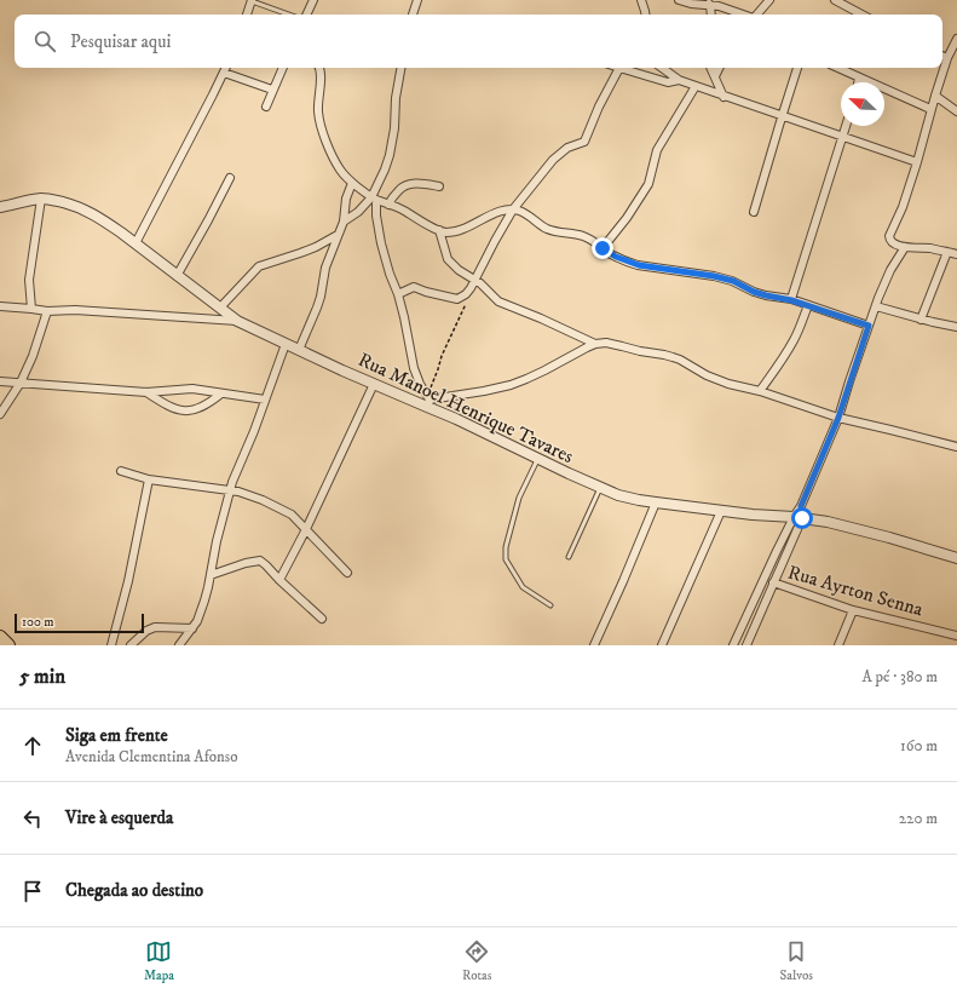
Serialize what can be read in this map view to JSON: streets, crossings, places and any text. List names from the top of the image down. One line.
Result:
{"streets":{"street":["Rua Manoel Henrique Tavares","Rua Ayrton Senna"]},"scale_bar":"100 m","north":"top left","page":{"search":"Pesquisar aqui","scale":"100 m","heading":["5 min","A pé · 380 m"],"list":[["Siga em frente","Avenida Clementina Afonso","160 m"],["Vire à esquerda","220 m"],"Chegada ao destino"],"nav":["Mapa","Rotas","Salvos"]}}
